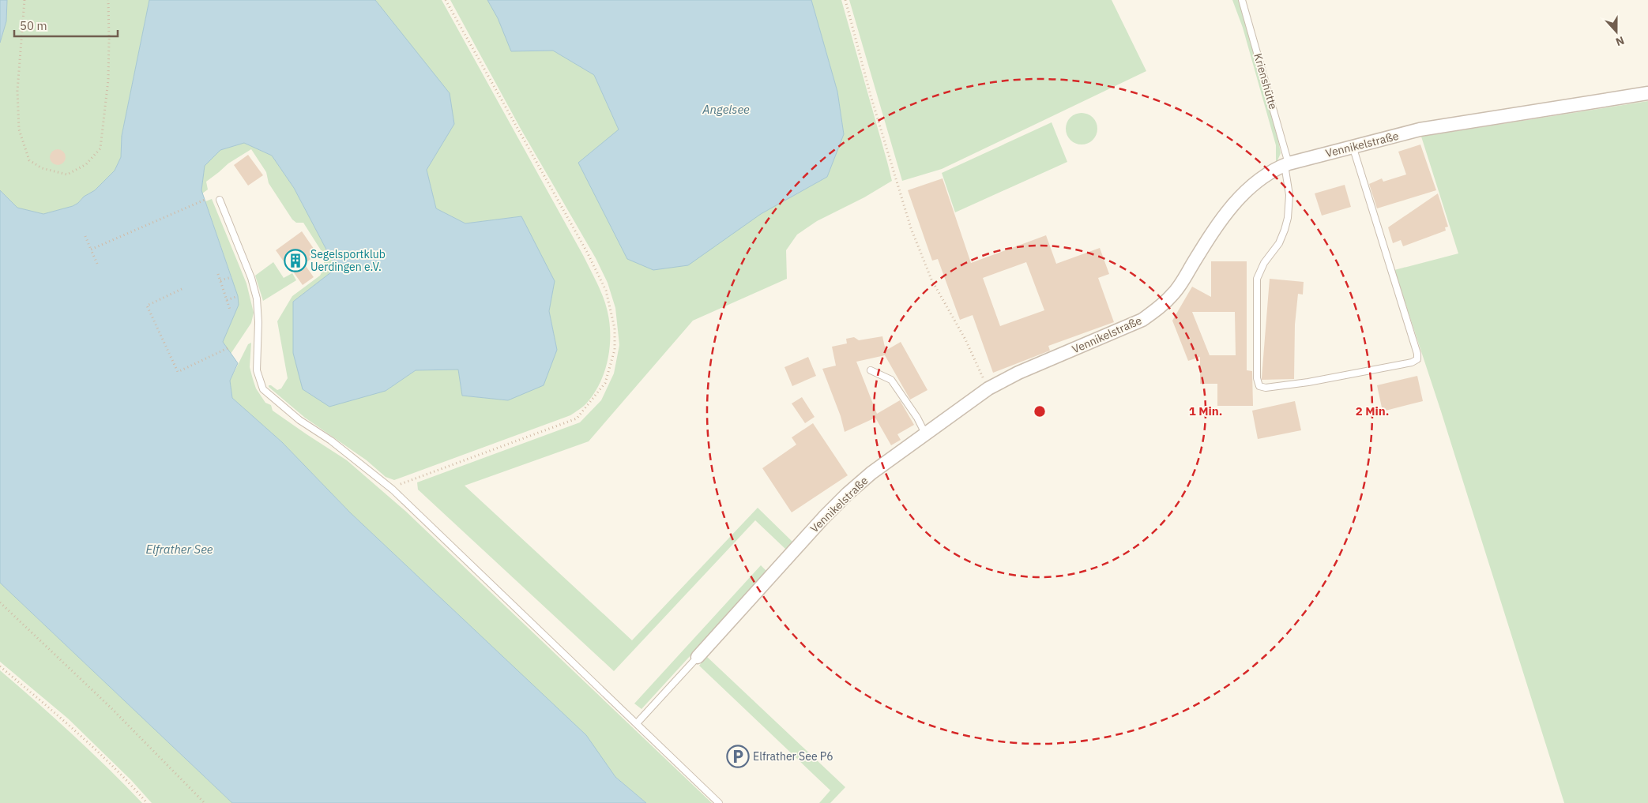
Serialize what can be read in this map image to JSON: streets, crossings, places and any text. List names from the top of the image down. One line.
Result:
{"streets":{"street":["Vennikelstraße"],"lane":["Krienshütte"]},"crossings":[["Krienshütte","Vennikelstraße"]],"water":["Angelsee","Elfrather See"],"places":{"building":["Segelsportklub Uerdingen e.V."],"parking":["Elfrather See P6"]},"scale_bar":"50 m","north":"bottom","rings":["1 Min.","2 Min."]}
